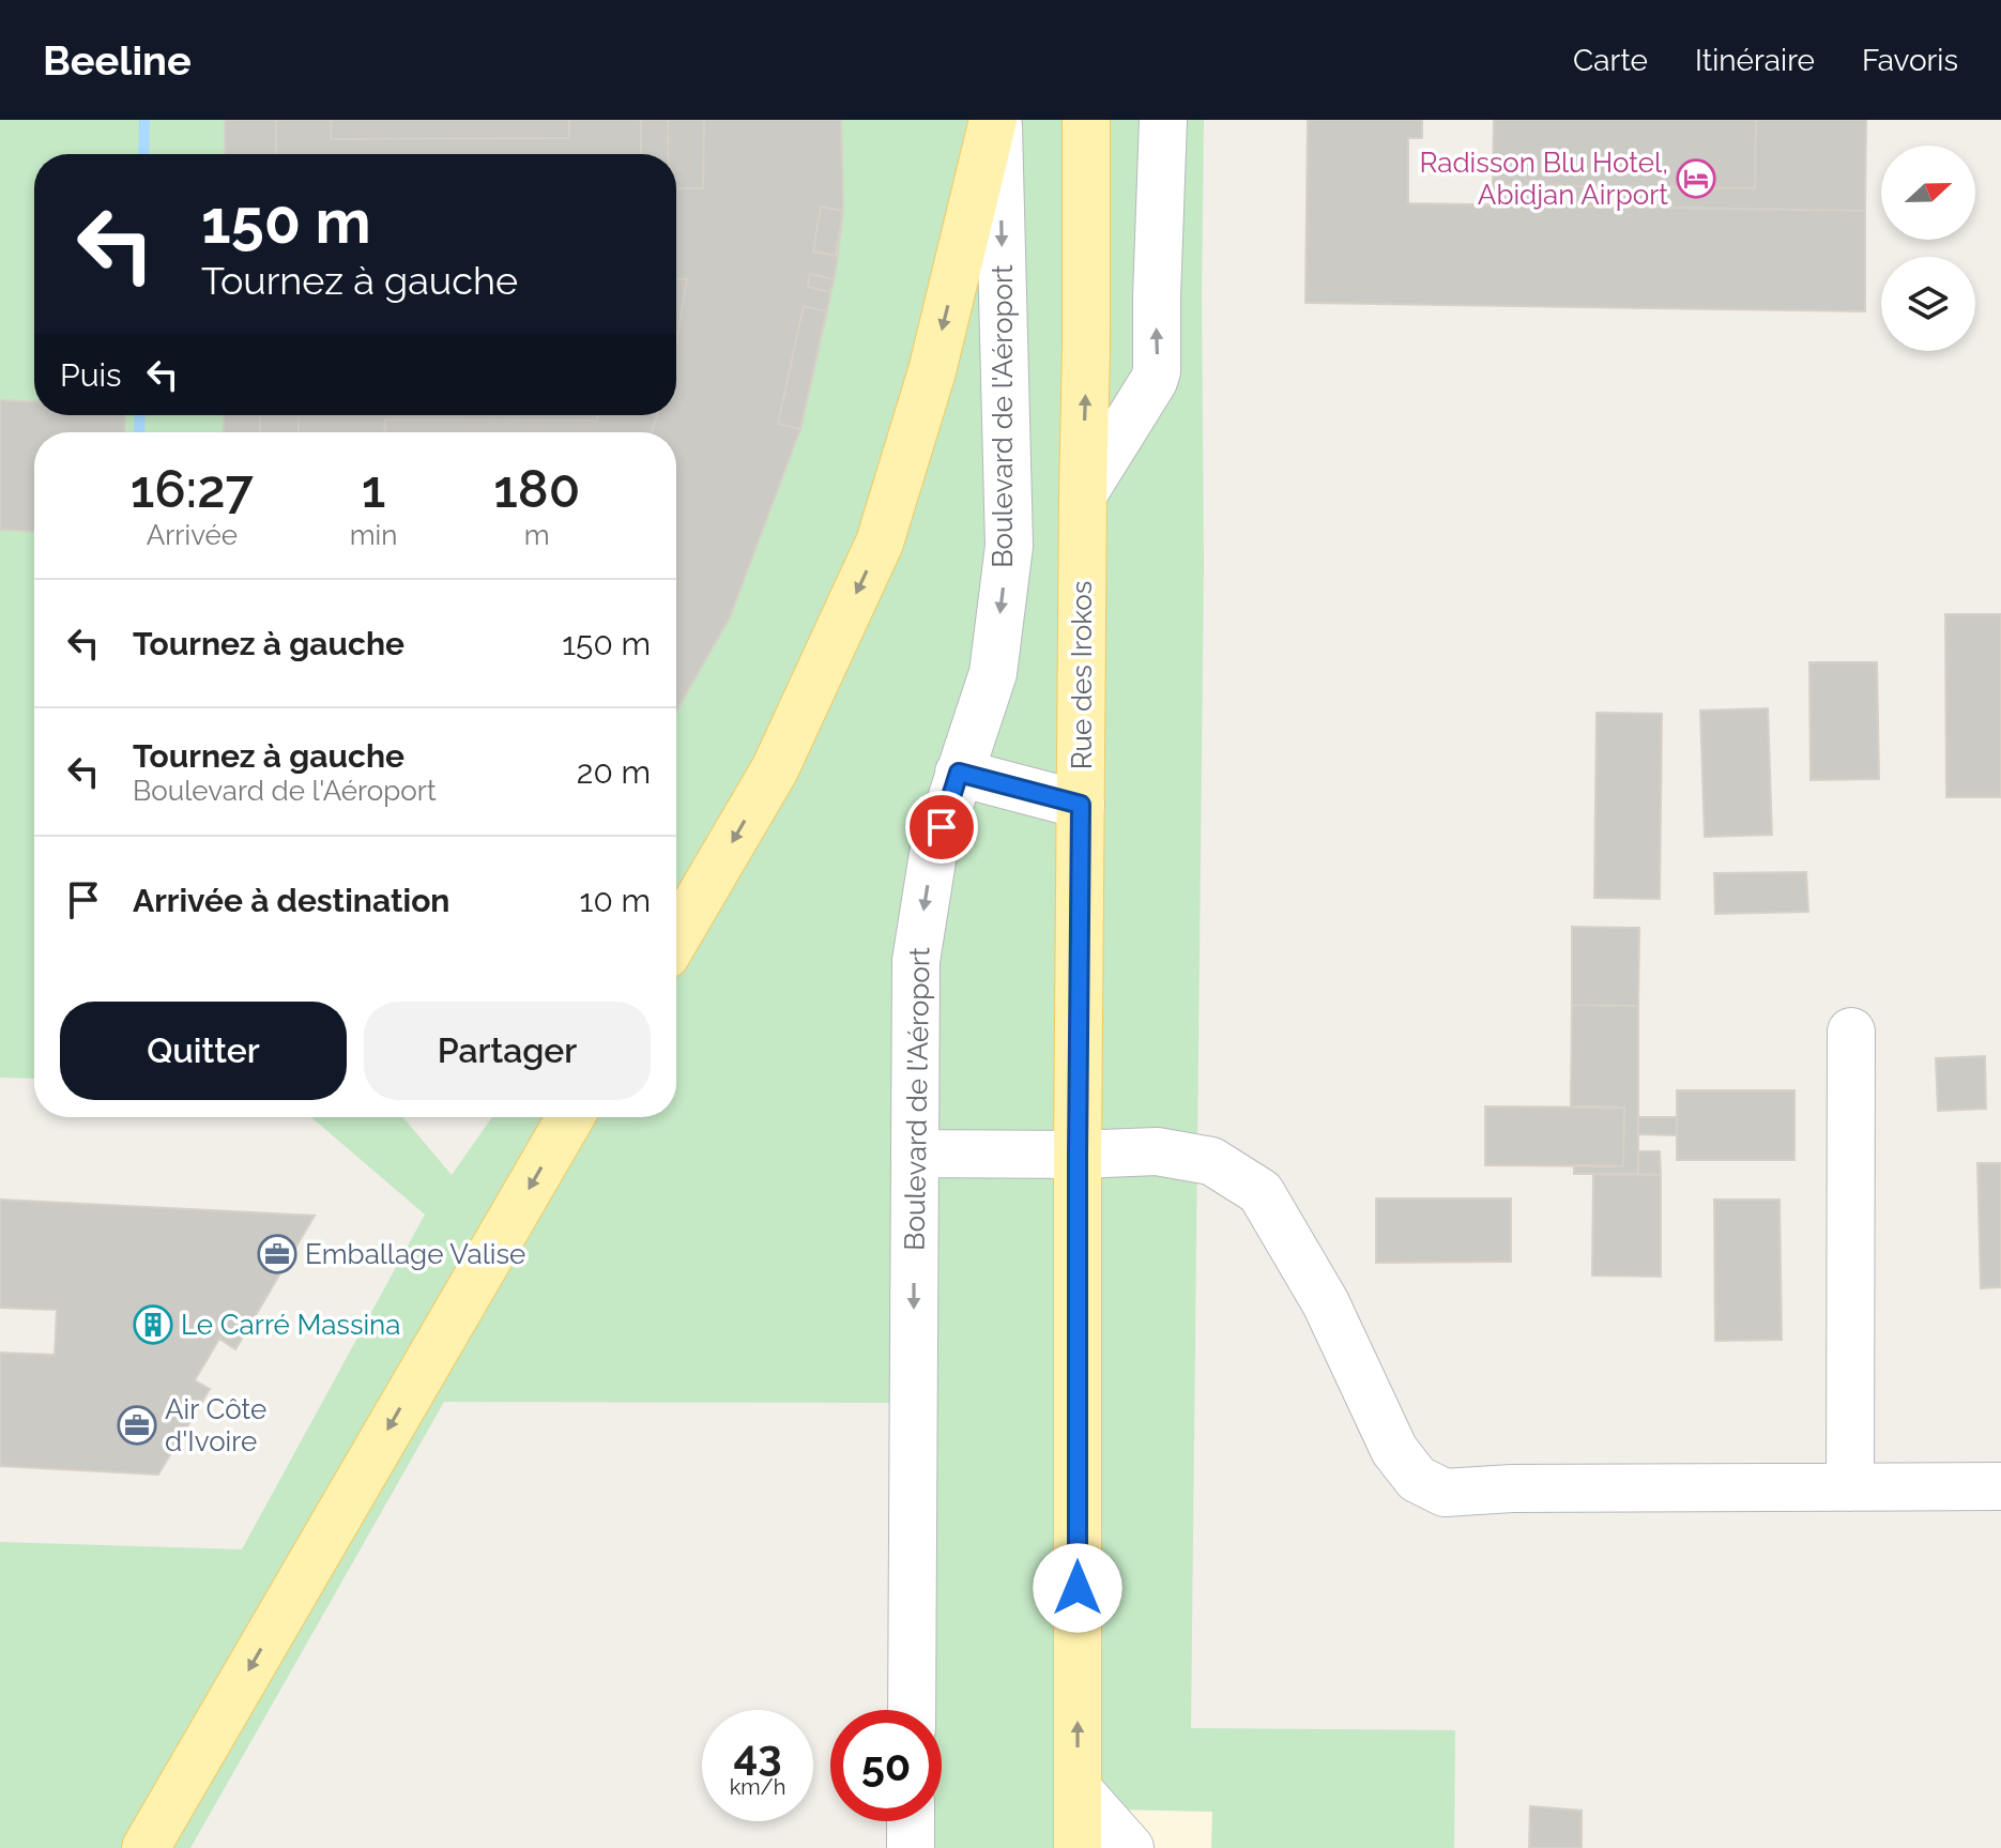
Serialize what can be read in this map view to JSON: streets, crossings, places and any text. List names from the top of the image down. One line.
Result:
{"streets":{"main road":["Rue des Irokos"],"street":["Boulevard de l'Aéroport"]},"one_way":["Boulevard de l'Aéroport"],"places":{"hotel":["Radisson Blu Hotel, Abidjan Airport"],"office":["Emballage Valise","Air Côte d'Ivoire"],"building":["Le Carré Massina"]},"north":"right","page":{"header":"Beeline","nav":["Carte","Itinéraire","Favoris"],"turn":["150 m","Tournez à gauche"],"then":"Puis","eta":["16:27","Arrivée","1","min","180","m"],"list":[{"name":"Tournez à gauche","value":"150 m"},{"name":"Tournez à gauche","note":"Boulevard de l'Aéroport","value":"20 m"},{"name":"Arrivée à destination","value":"10 m"}],"buttons":["Quitter","Partager"],"speed":"43 km/h","limit":"50"}}
